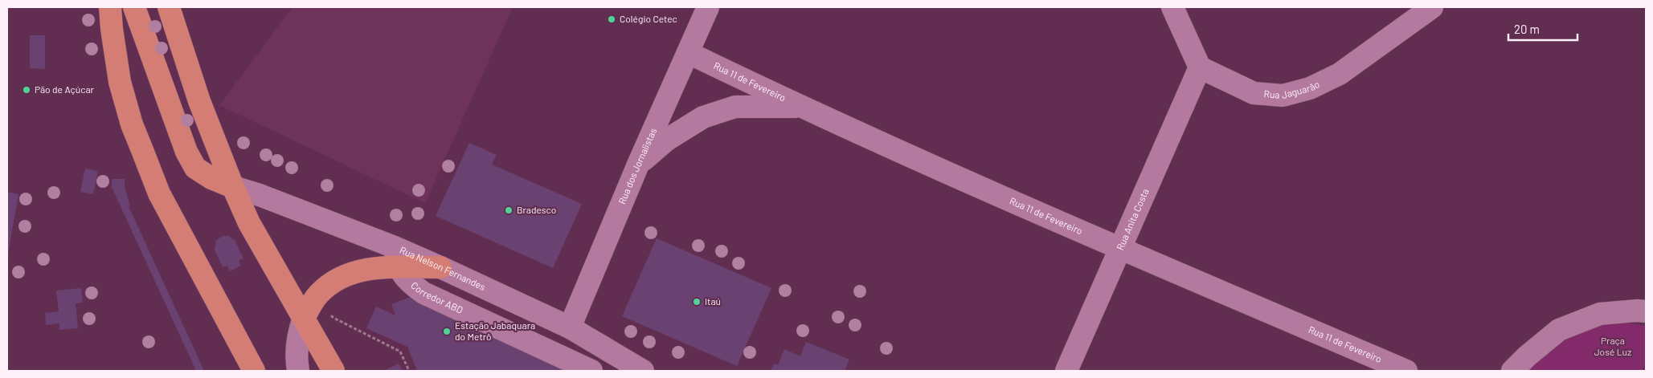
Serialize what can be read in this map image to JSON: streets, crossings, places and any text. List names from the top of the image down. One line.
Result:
{"streets":{"street":["Rua 11 de Fevereiro","Rua Jaguarão","Rua dos Jornalistas","Rua Anita Costa","Rua Nelson Fernandes","Corredor ABD"]},"crossings":[["Rua 11 de Fevereiro","Rua dos Jornalistas"],["Rua 11 de Fevereiro","Rua Anita Costa"],["Rua Jaguarão","Rua Anita Costa"],["Rua dos Jornalistas","Rua Nelson Fernandes"],["Rua Nelson Fernandes","Corredor ABD"]],"parks":["Praça José Luz"],"places":["Colégio Cetec","Pão de Açúcar","Bradesco","Itaú","Estação Jabaquara do Metrô"],"scale_bar":"20 m"}
